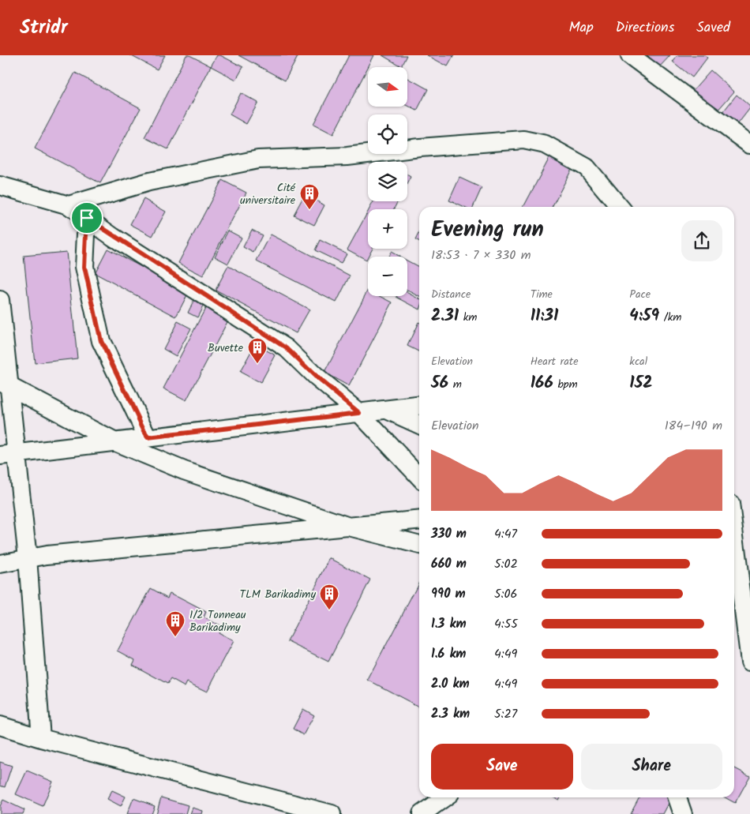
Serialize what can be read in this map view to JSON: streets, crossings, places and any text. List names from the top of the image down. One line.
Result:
{"places":{"building":["Cité universitaire","Buvette","TLM Barikadimy","1/2 Tonneau Barikadimy"]},"north":"right","page":{"header":"Stridr","nav":["Map","Directions","Saved"],"map_buttons":["+","−"],"heading":["Evening run","18:53 · 7 × 330 m"],"stats":[["Distance","2.31 km"],["Time","11:31"],["Pace","4:59 /km"],["Elevation","56 m"],["Heart rate","166 bpm"],["kcal","152"]],"chart":["Elevation","184–190 m"],"list":[{"name":"330 m","note":"4:47"},{"name":"660 m","note":"5:02"},{"name":"990 m","note":"5:06"},{"name":"1.3 km","note":"4:55"},{"name":"1.6 km","note":"4:49"},{"name":"2.0 km","note":"4:49"},{"name":"2.3 km","note":"5:27"}],"buttons":["Save","Share"]}}
